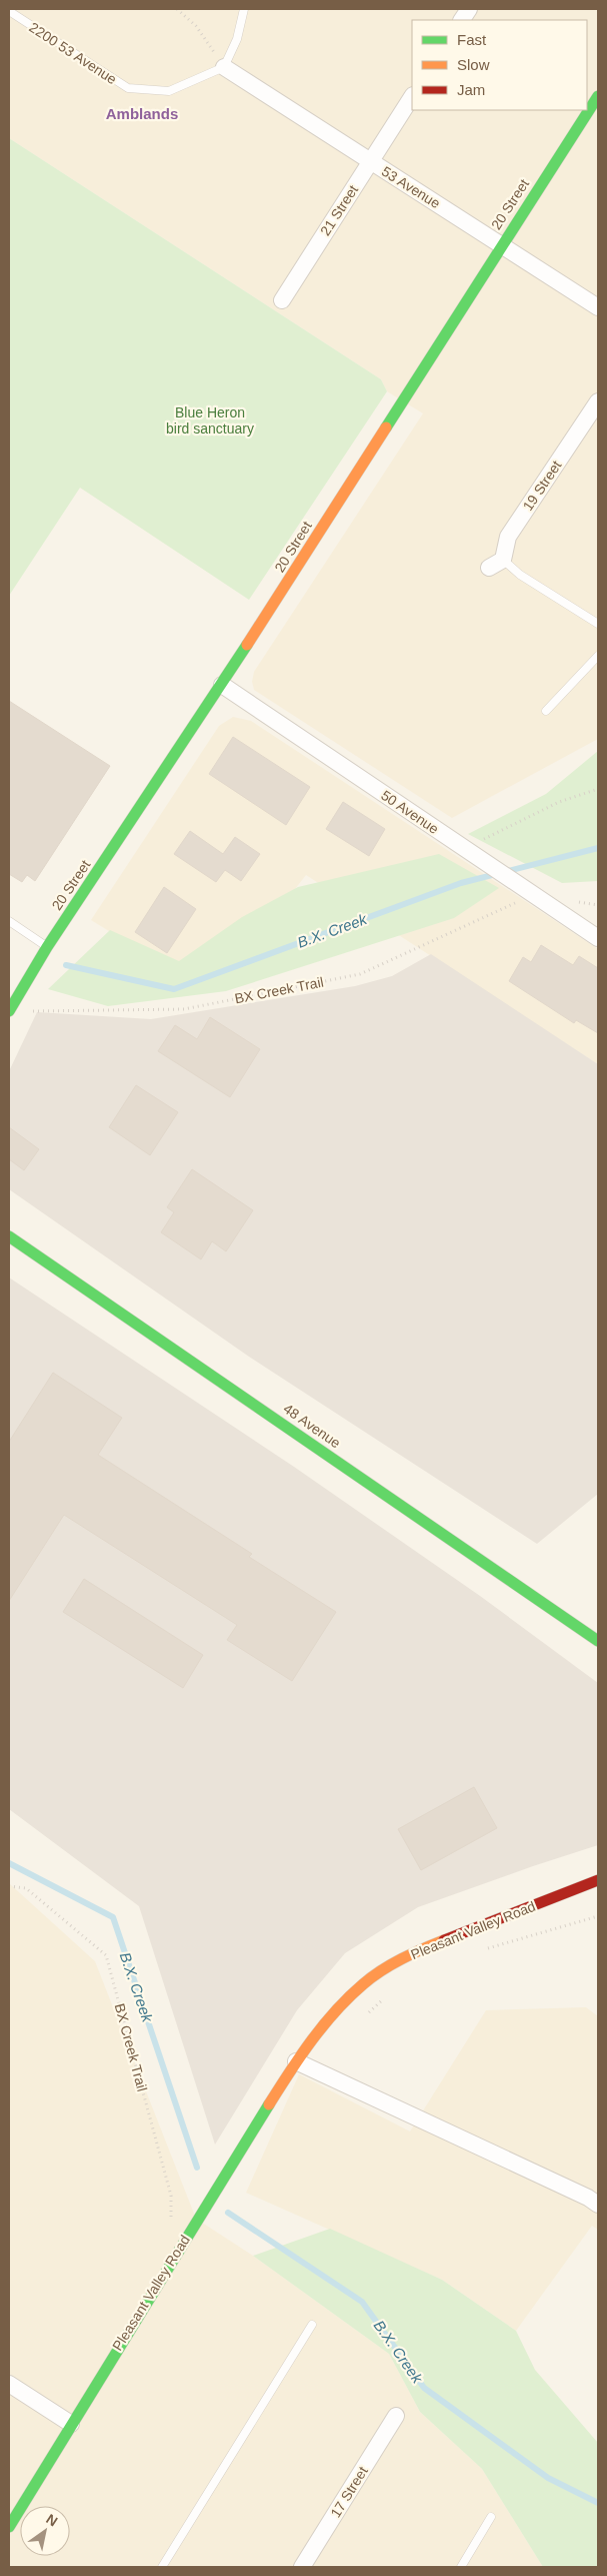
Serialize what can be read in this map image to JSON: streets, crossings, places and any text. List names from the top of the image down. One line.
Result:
{"streets":{"street":["53 Avenue","20 Street","21 Street","19 Street","50 Avenue","48 Avenue","Pleasant Valley Road","17 Street"],"lane":["2200 53 Avenue"],"path":["BX Creek Trail"]},"crossings":[["2200 53 Avenue","53 Avenue"],["53 Avenue","20 Street"],["53 Avenue","21 Street"],["20 Street","50 Avenue"],["20 Street","BX Creek Trail"],["50 Avenue","BX Creek Trail"]],"districts":["Amblands"],"water":["B.X. Creek"],"parks":["Blue Heron bird sanctuary"],"legend":["Fast","Slow","Jam"],"north":"top right"}
